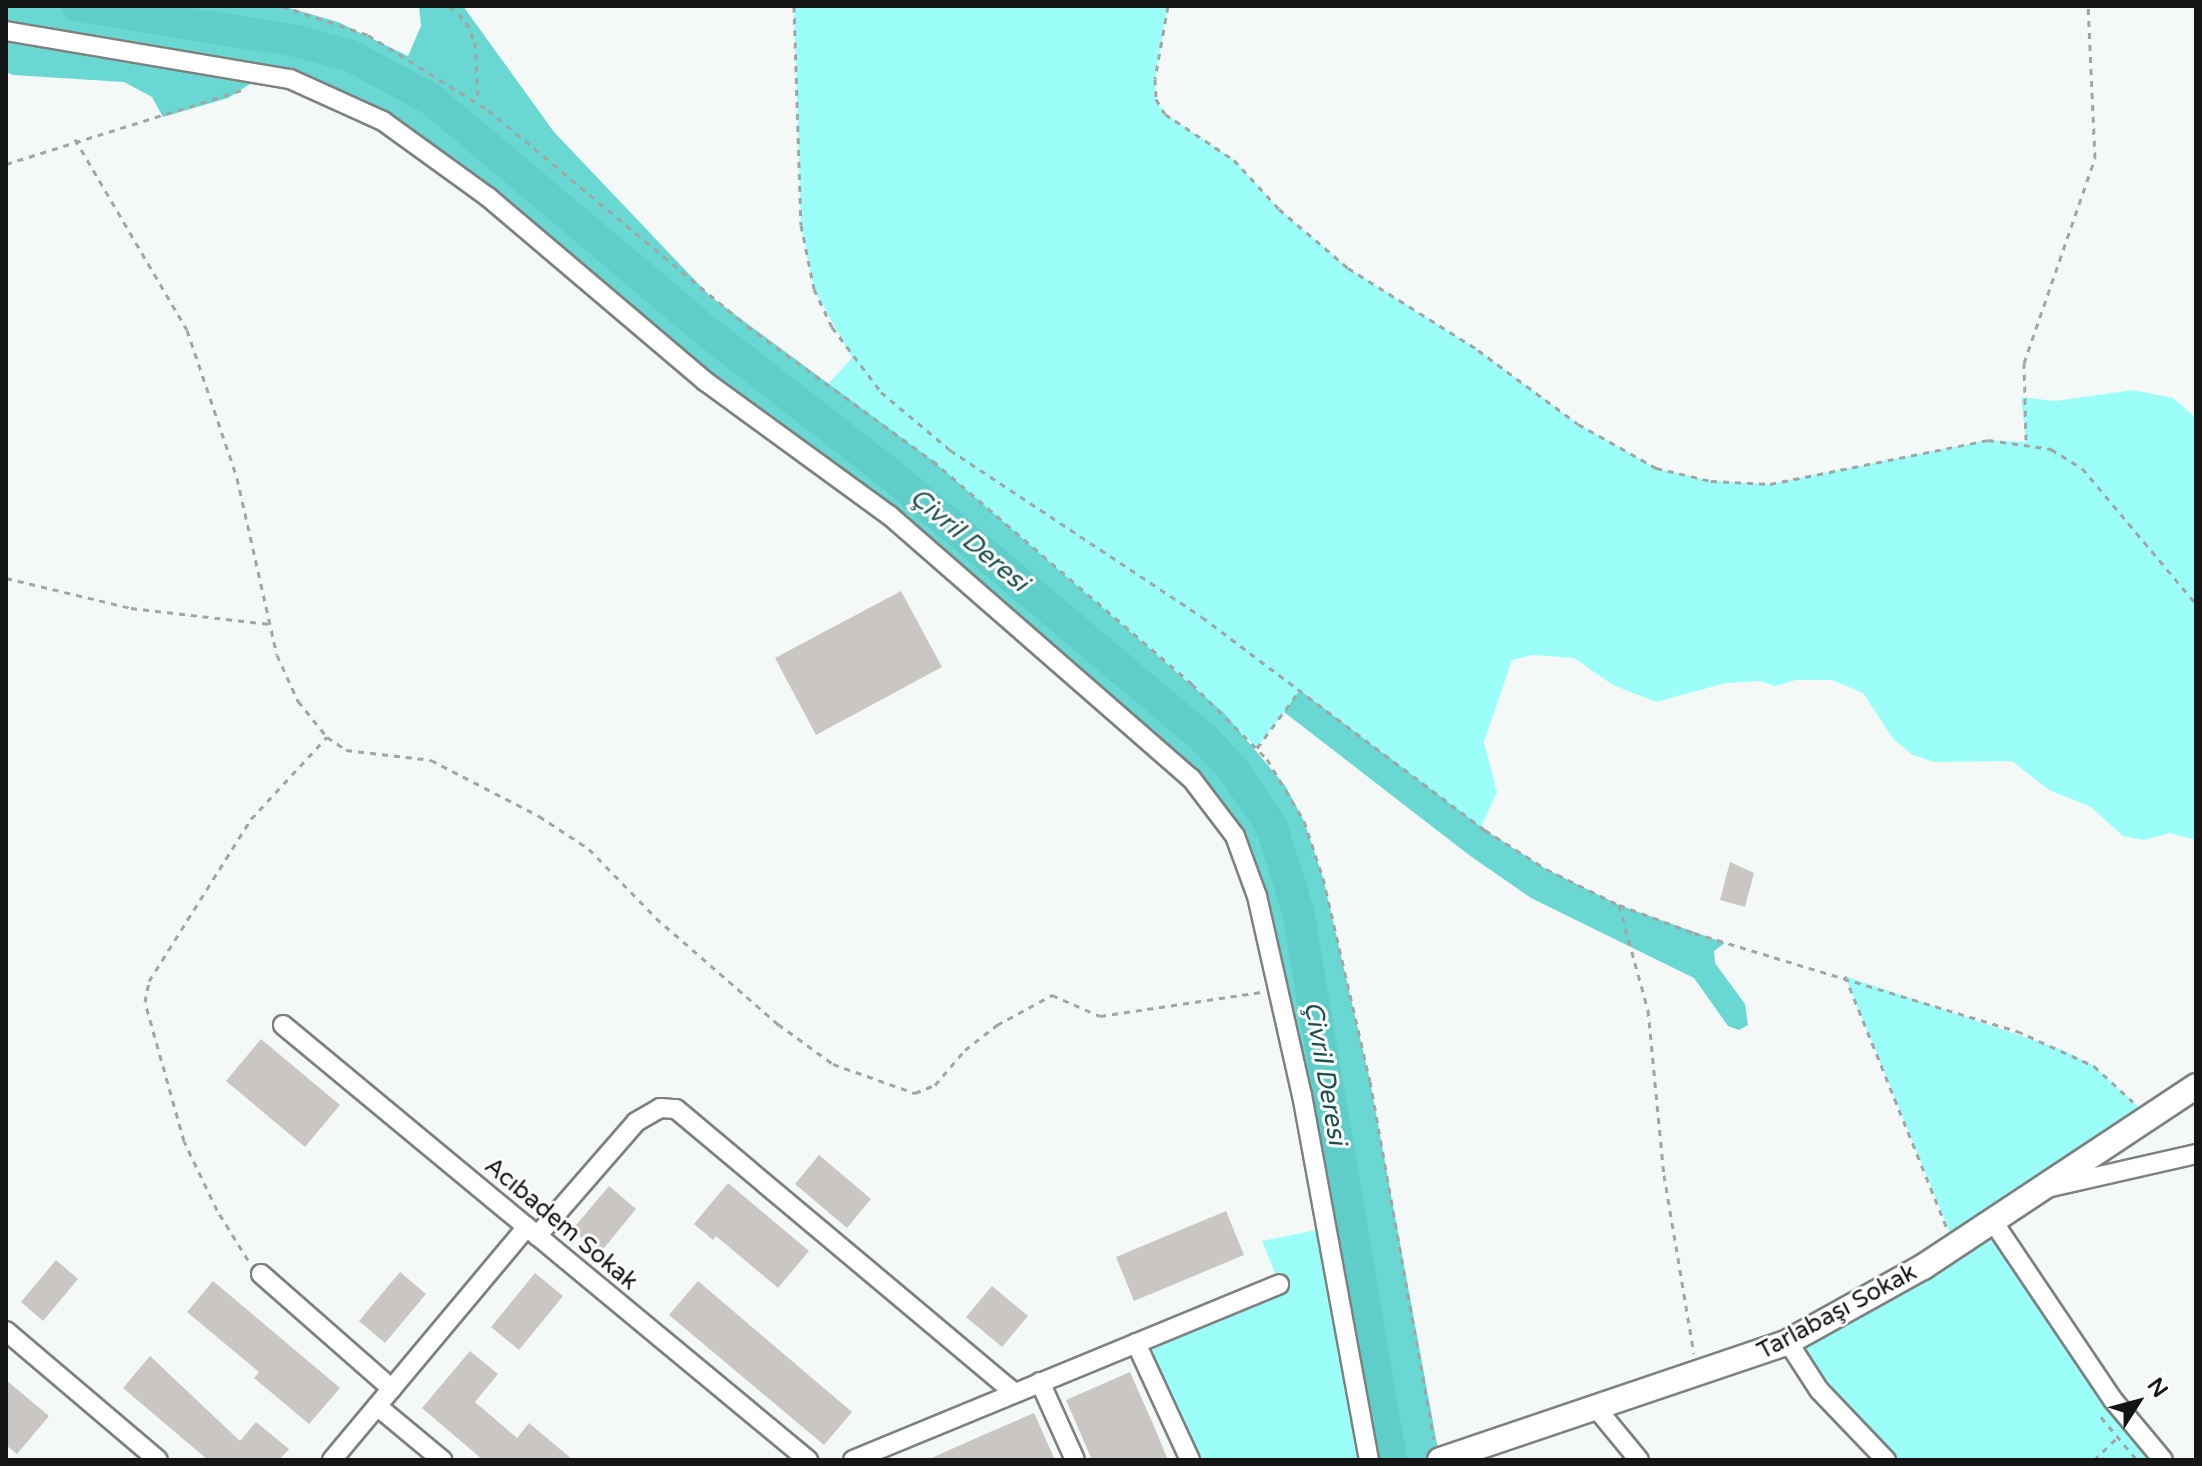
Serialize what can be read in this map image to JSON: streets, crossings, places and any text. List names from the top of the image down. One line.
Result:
{"streets":{"street":["Acıbadem Sokak","Tarlabaşı Sokak"]},"water":["Çivril Deresi"],"north":"top right"}
